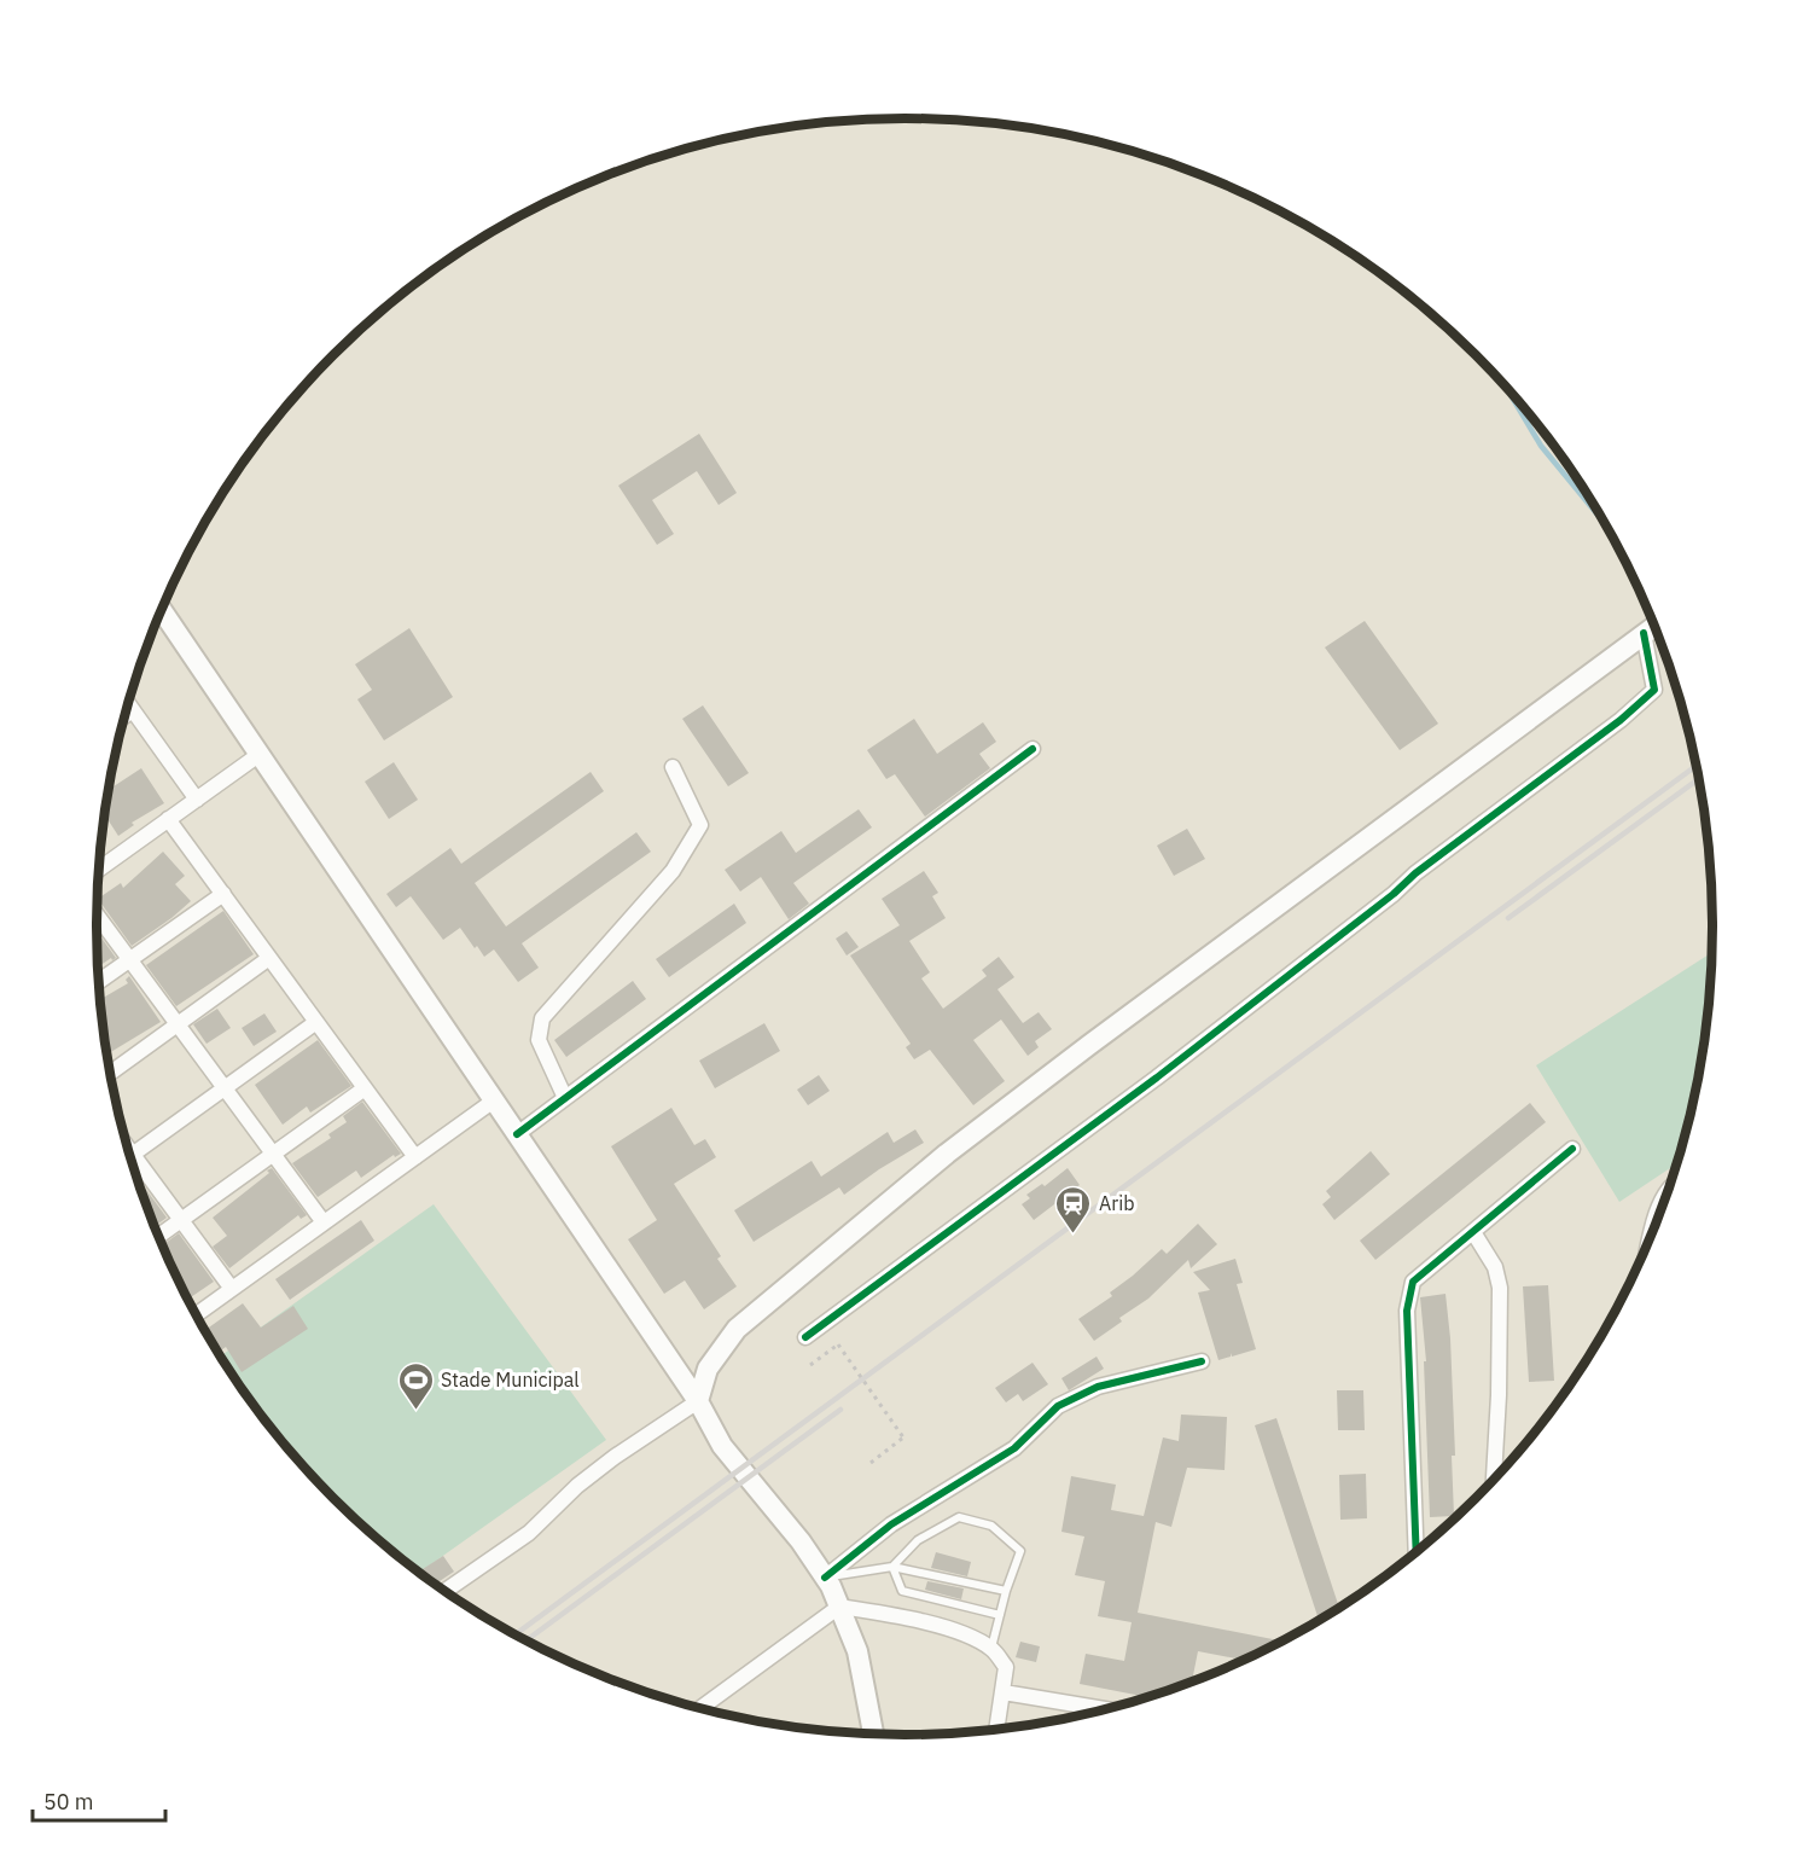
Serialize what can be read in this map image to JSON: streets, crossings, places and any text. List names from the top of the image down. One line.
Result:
{"places":{"station":["Arib"],"sports":["Stade Municipal"]},"scale_bar":"50 m"}
